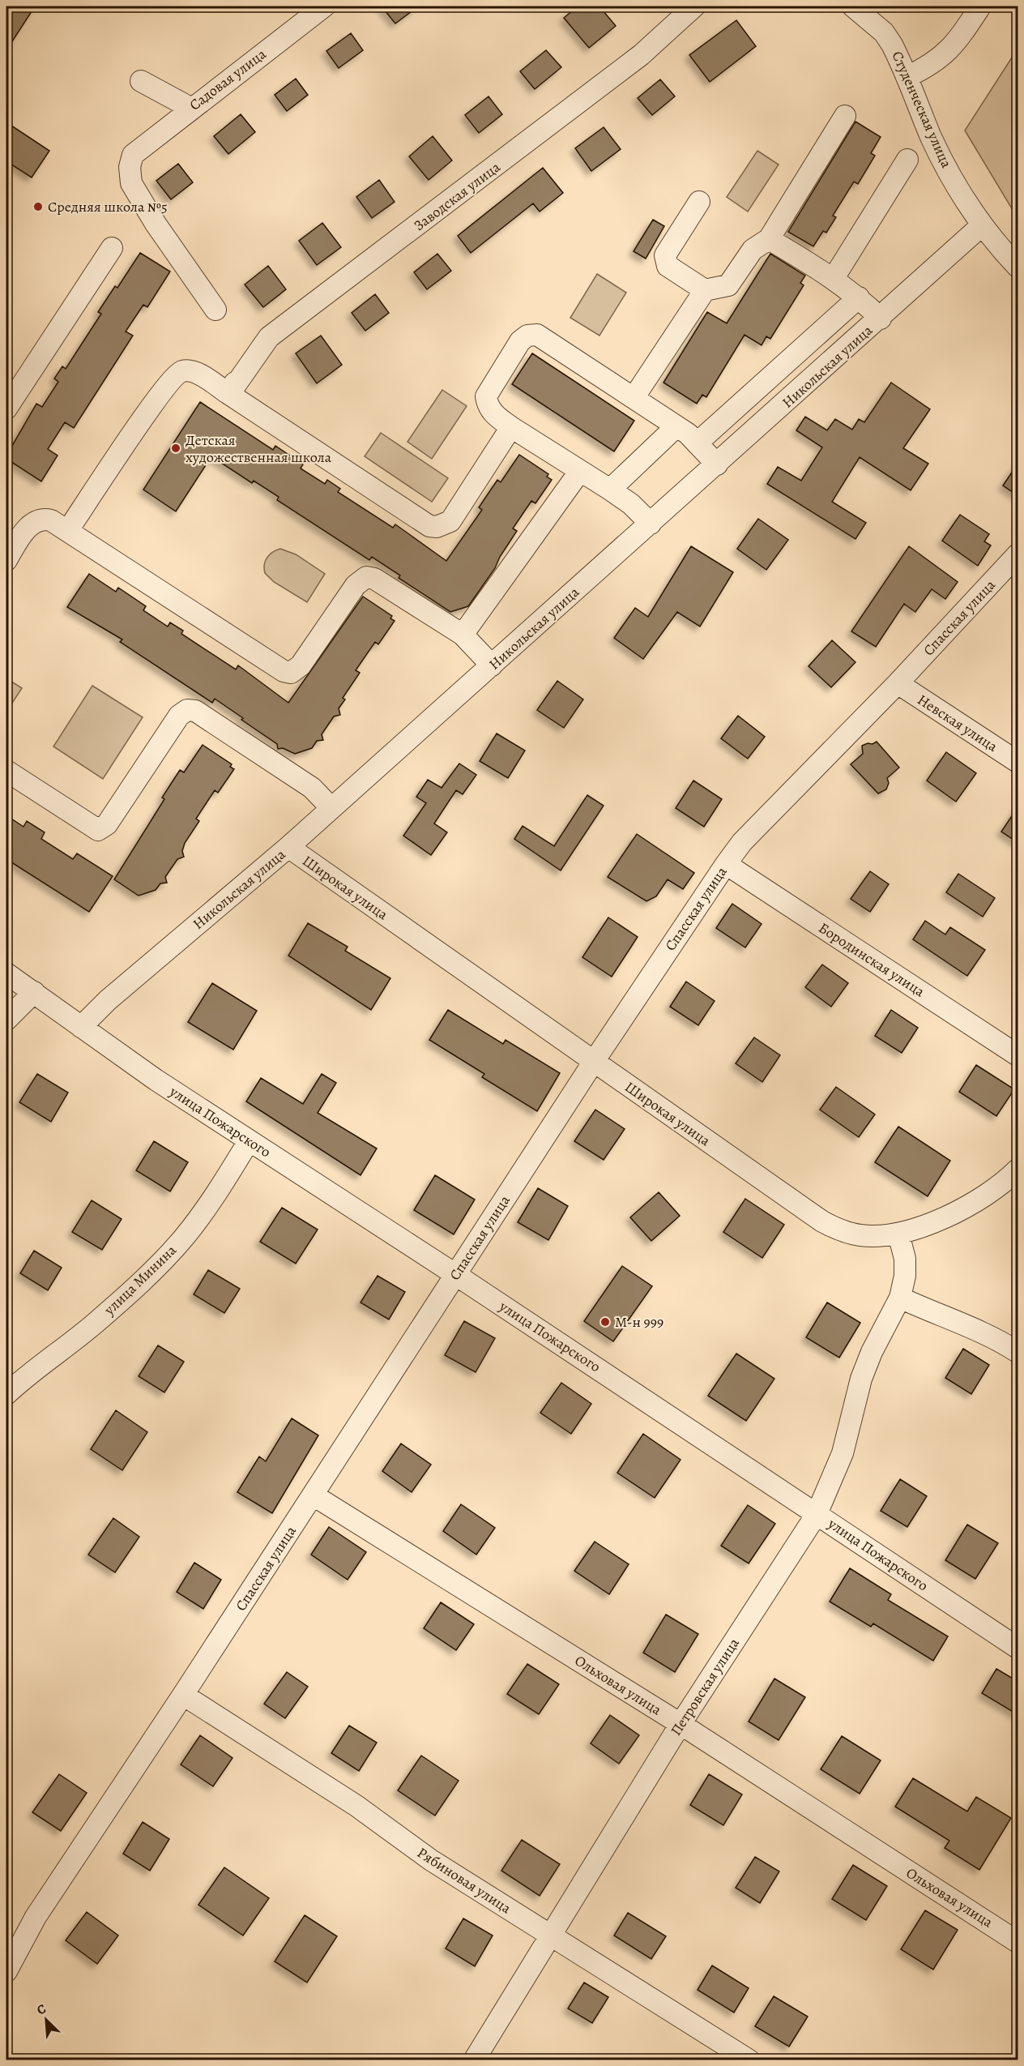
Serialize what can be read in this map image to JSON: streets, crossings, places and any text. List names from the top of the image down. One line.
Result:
{"streets":{"street":["Садовая улица","Студенческая улица","Заводская улица","Никольская улица","Спасская улица","Невская улица","Широкая улица","Бородинская улица","улица Пожарского","улица Минина","Ольховая улица","Петровская улица","Рябиновая улица"]},"crossings":[["Студенческая улица","Никольская улица"],["Никольская улица","Широкая улица"],["Никольская улица","улица Пожарского"],["Спасская улица","Невская улица"],["Спасская улица","Широкая улица"],["Спасская улица","Бородинская улица"],["Спасская улица","улица Пожарского"],["Спасская улица","Ольховая улица"],["Спасская улица","Рябиновая улица"],["улица Пожарского","улица Минина"],["улица Пожарского","Петровская улица"],["Ольховая улица","Петровская улица"],["Петровская улица","Рябиновая улица"]],"places":["Средняя школа №5","Детская художественная школа","М-н 999"],"north":"top left"}
